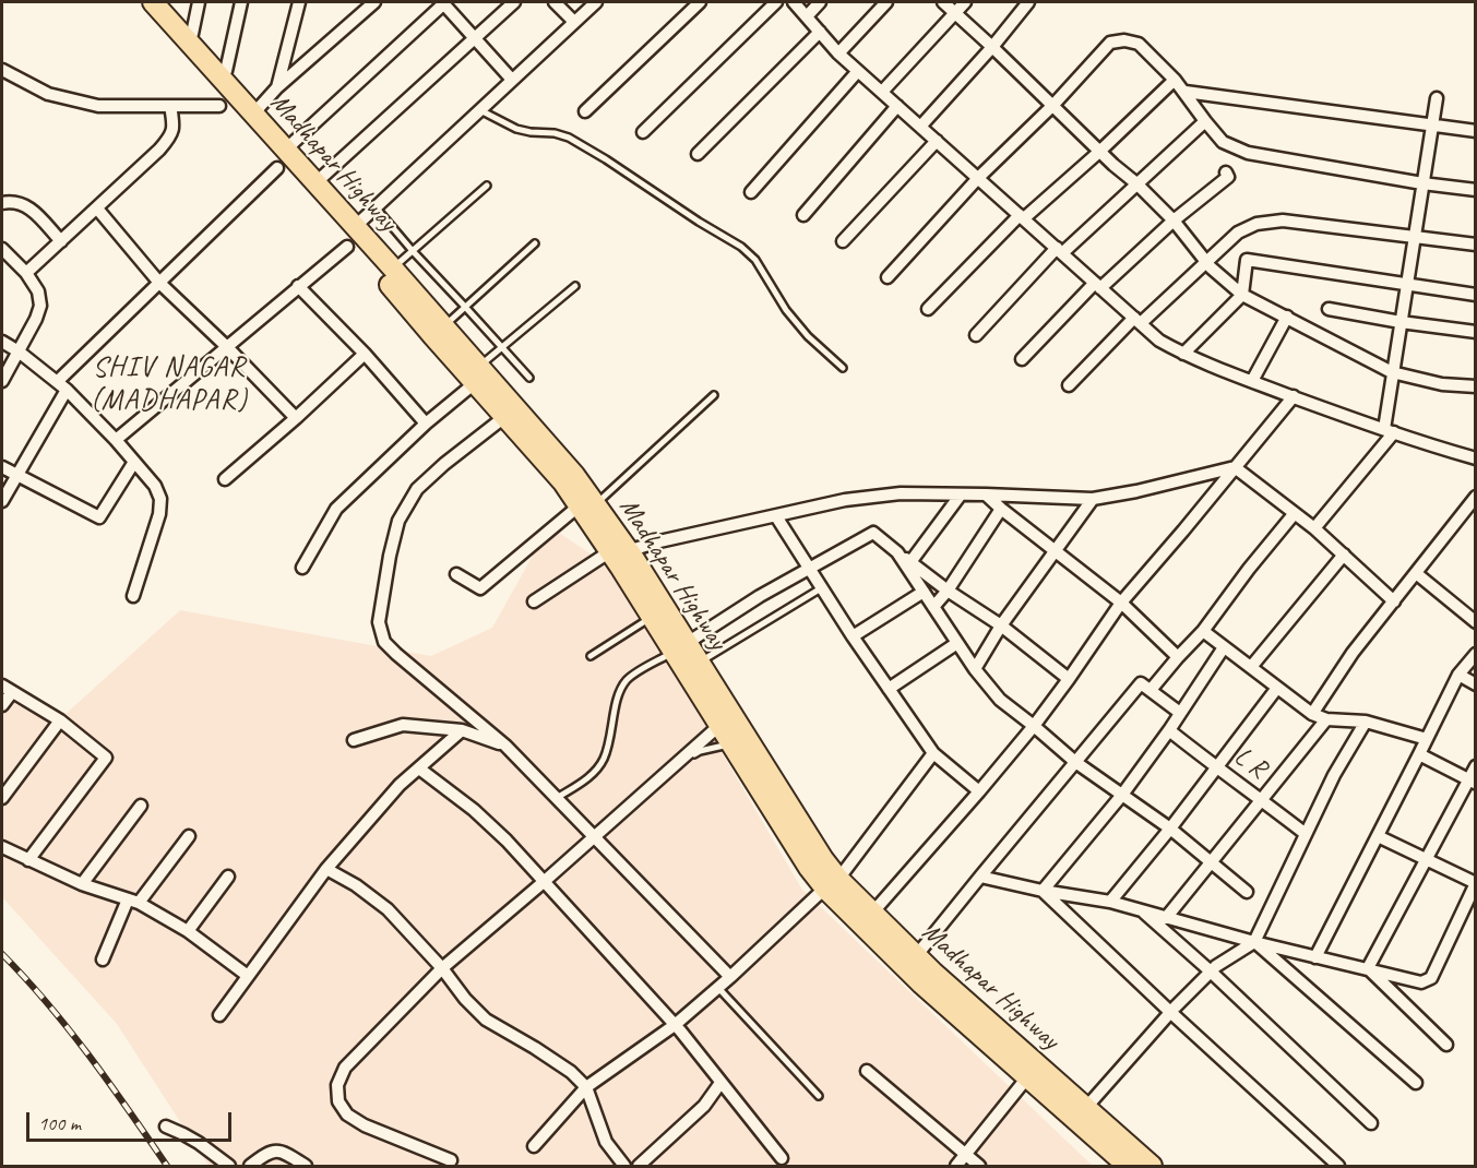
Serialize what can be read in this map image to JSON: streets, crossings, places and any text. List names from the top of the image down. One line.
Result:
{"streets":{"highway":["Madhapar Highway"],"street":["L R"]},"districts":["SHIV NAGAR (MADHAPAR)"],"scale_bar":"100 m"}
